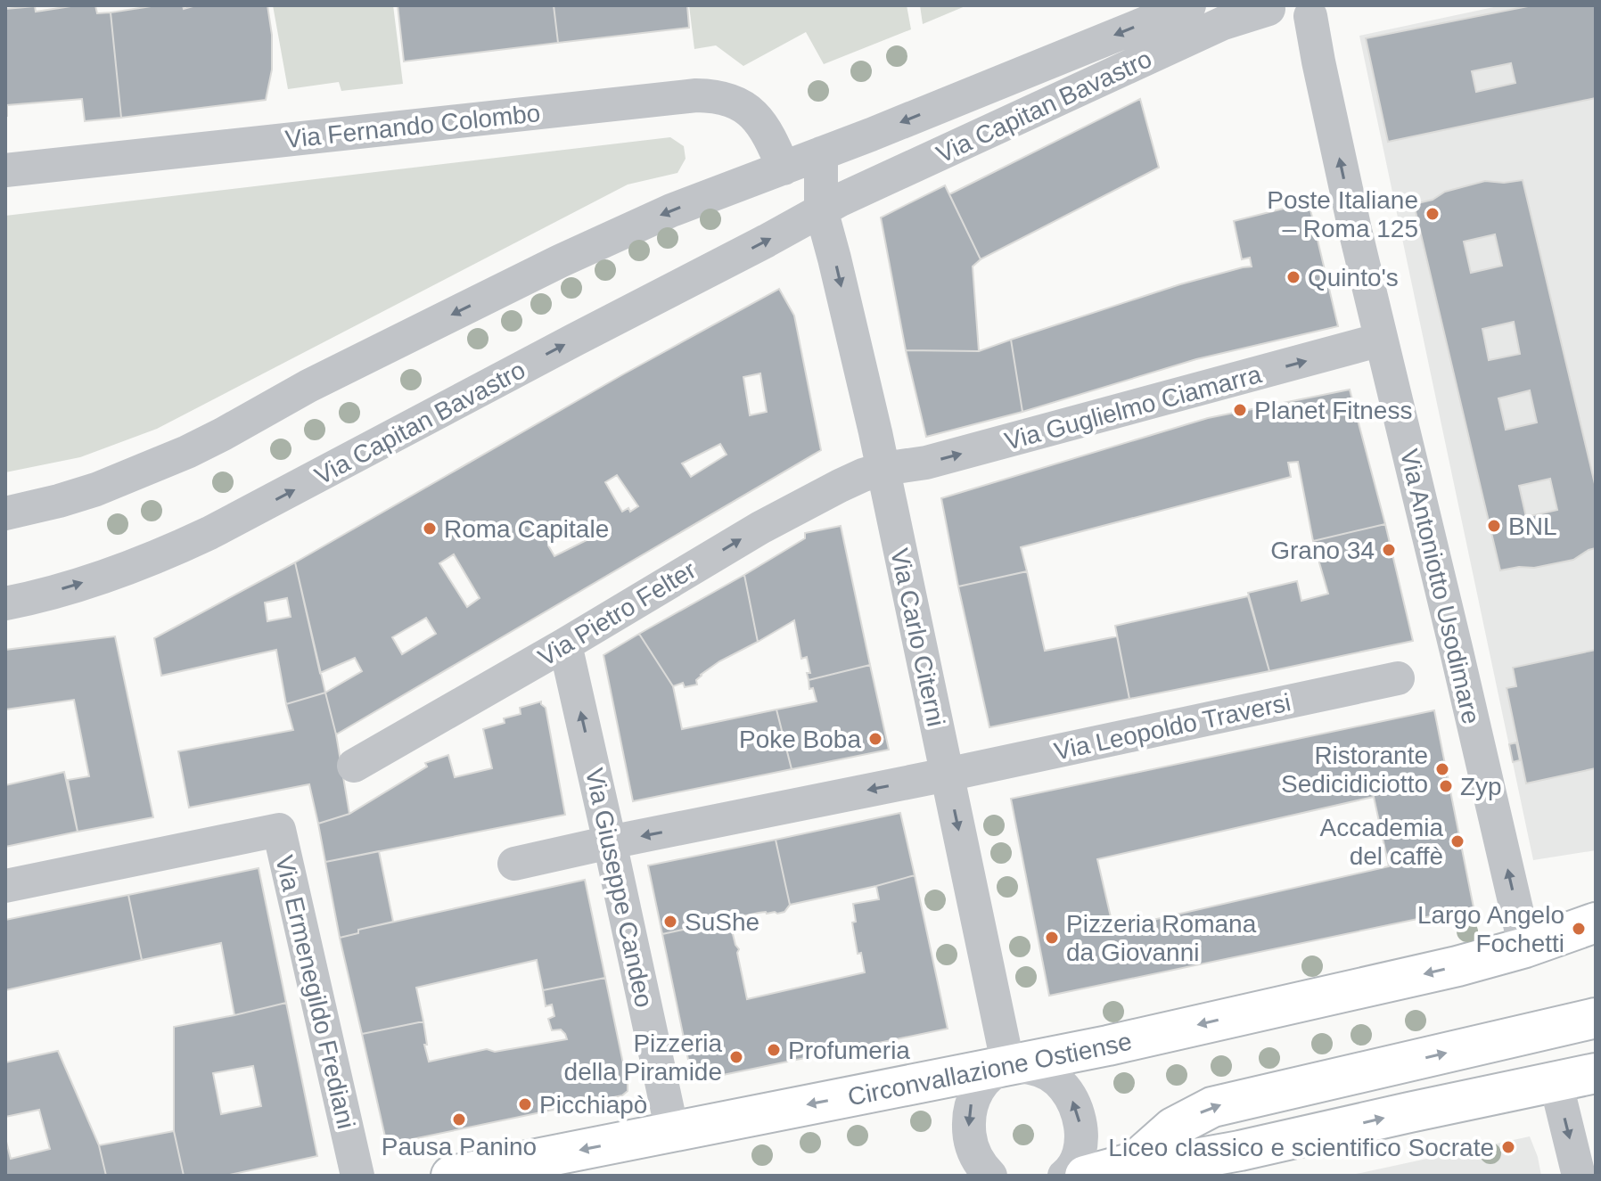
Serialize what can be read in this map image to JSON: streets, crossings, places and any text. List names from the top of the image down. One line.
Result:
{"streets":{"main road":["Circonvallazione Ostiense"],"street":["Via Capitan Bavastro","Via Fernando Colombo","Via Guglielmo Ciamarra","Via Antoniotto Usodimare","Via Pietro Felter","Via Carlo Citerni","Via Leopoldo Traversi","Via Giuseppe Candeo","Via Ermenegildo Frediani"]},"crossings":[["Via Capitan Bavastro","Via Fernando Colombo"],["Via Capitan Bavastro","Via Carlo Citerni"],["Via Guglielmo Ciamarra","Via Antoniotto Usodimare"],["Via Guglielmo Ciamarra","Via Pietro Felter"],["Via Guglielmo Ciamarra","Via Carlo Citerni"],["Via Antoniotto Usodimare","Circonvallazione Ostiense"],["Via Pietro Felter","Via Carlo Citerni"],["Via Pietro Felter","Via Giuseppe Candeo"],["Via Carlo Citerni","Via Leopoldo Traversi"],["Via Carlo Citerni","Circonvallazione Ostiense"],["Via Leopoldo Traversi","Via Giuseppe Candeo"],["Via Giuseppe Candeo","Circonvallazione Ostiense"]],"one_way":["Via Guglielmo Ciamarra","Via Antoniotto Usodimare","Via Pietro Felter","Via Carlo Citerni","Via Leopoldo Traversi","Via Giuseppe Candeo"],"places":["Poste Italiane – Roma 125","Quinto's","Planet Fitness","BNL","Roma Capitale","Grano 34","Poke Boba","Ristorante Sedicidiciotto","Zyp","Accademia del caffè","SuShe","Largo Angelo Fochetti","Pizzeria Romana da Giovanni","Profumeria","Pizzeria della Piramide","Picchiapò","Pausa Panino","Liceo classico e scientifico Socrate"]}
